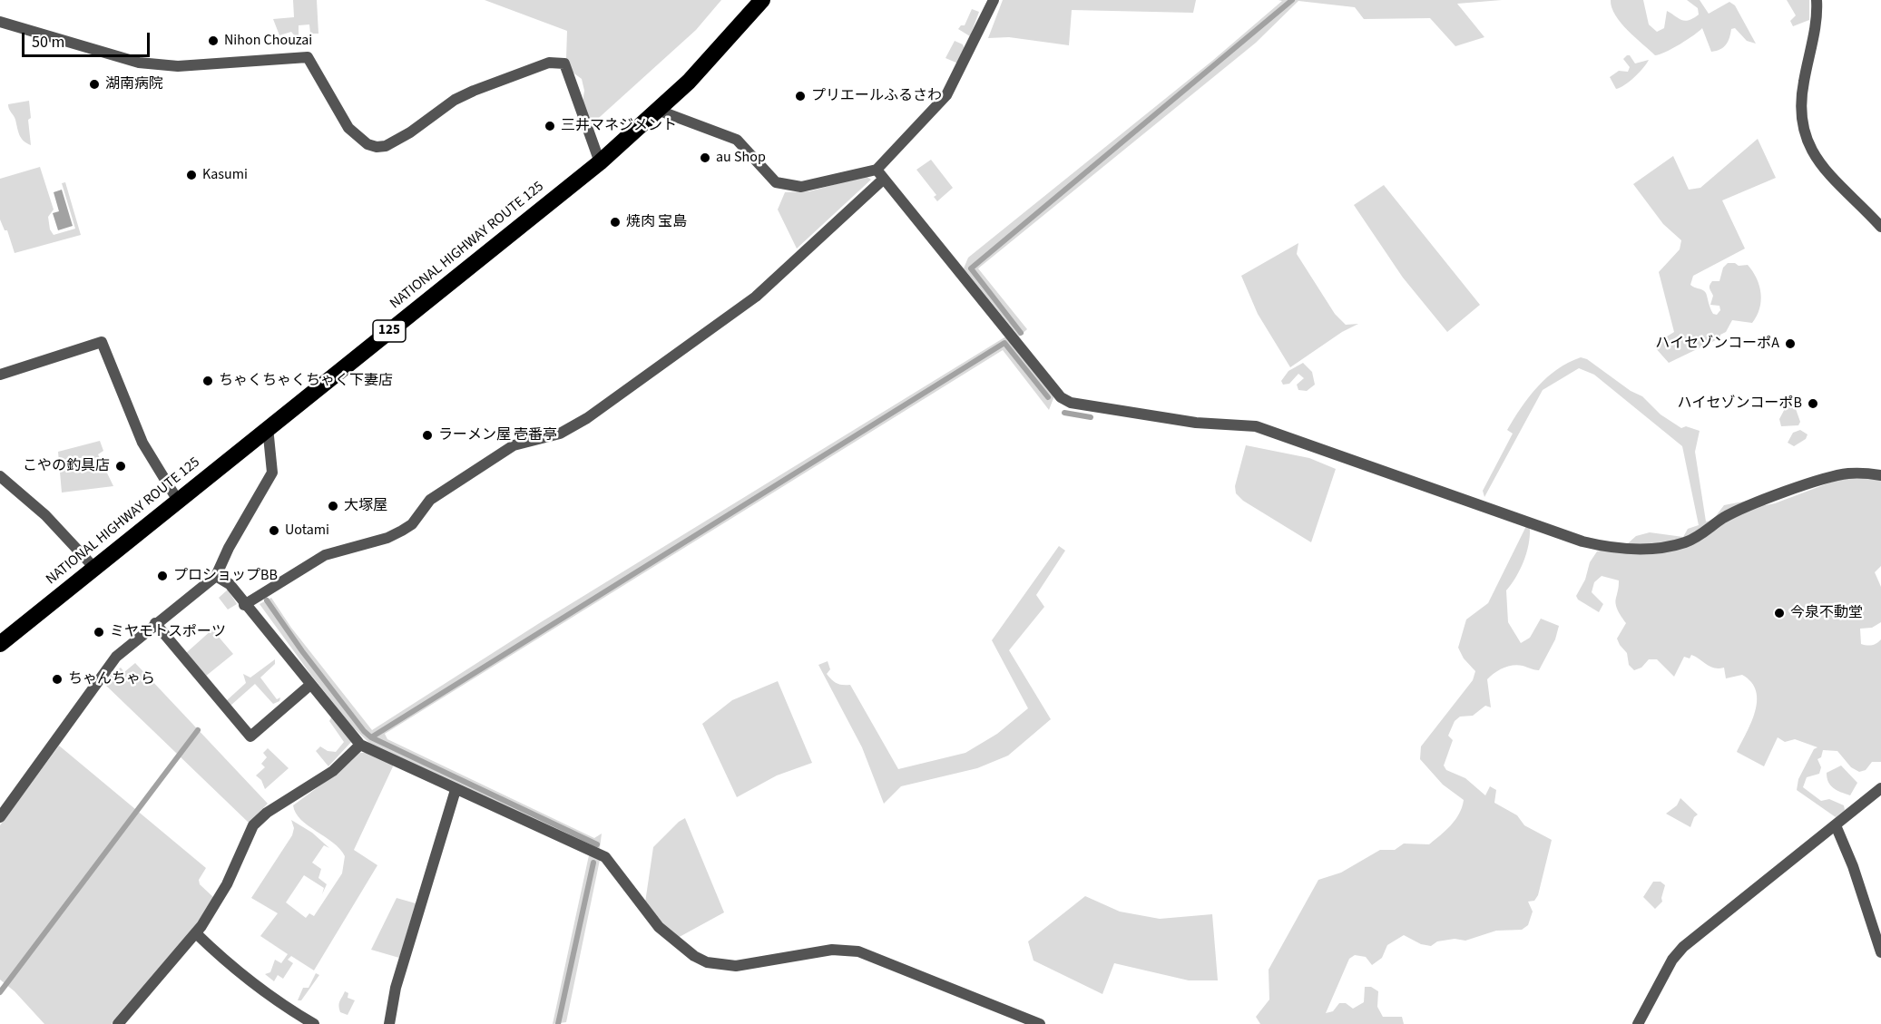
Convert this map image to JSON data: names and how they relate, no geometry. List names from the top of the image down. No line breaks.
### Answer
{"streets":{"highway":["NATIONAL HIGHWAY ROUTE 125","125"]},"places":["Nihon Chouzai","湖南病院","プリエールふるさわ","三井マネジメント","au Shop","Kasumi","焼肉 宝島","ハイセゾンコーポA","ちゃくちゃくちゃく下妻店","ハイセゾンコーポB","ラーメン屋 壱番亭","こやの釣具店","大塚屋","Uotami","プロショップBB","今泉不動堂","ミヤモトスポーツ","ちゃんちゃら"],"scale_bar":"50 m"}
